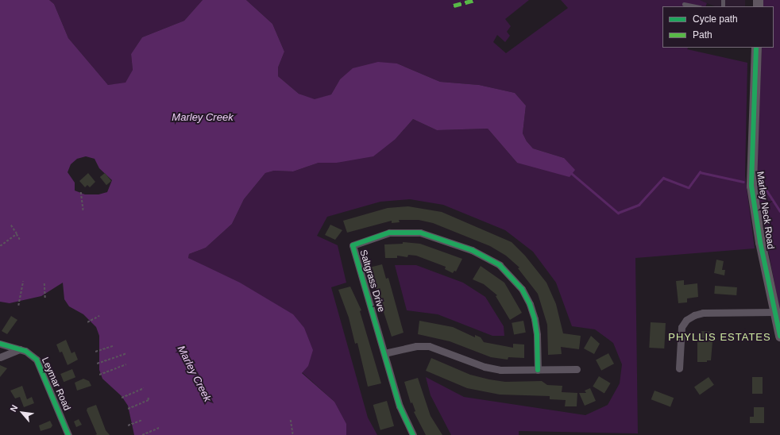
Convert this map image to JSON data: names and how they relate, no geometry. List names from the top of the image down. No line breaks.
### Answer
{"streets":{"street":["Marley Neck Road","Saltgrass Drive","Leymar Road"]},"districts":["PHYLLIS ESTATES"],"water":["Marley Creek"],"legend":["Cycle path","Path"],"north":"top left"}
